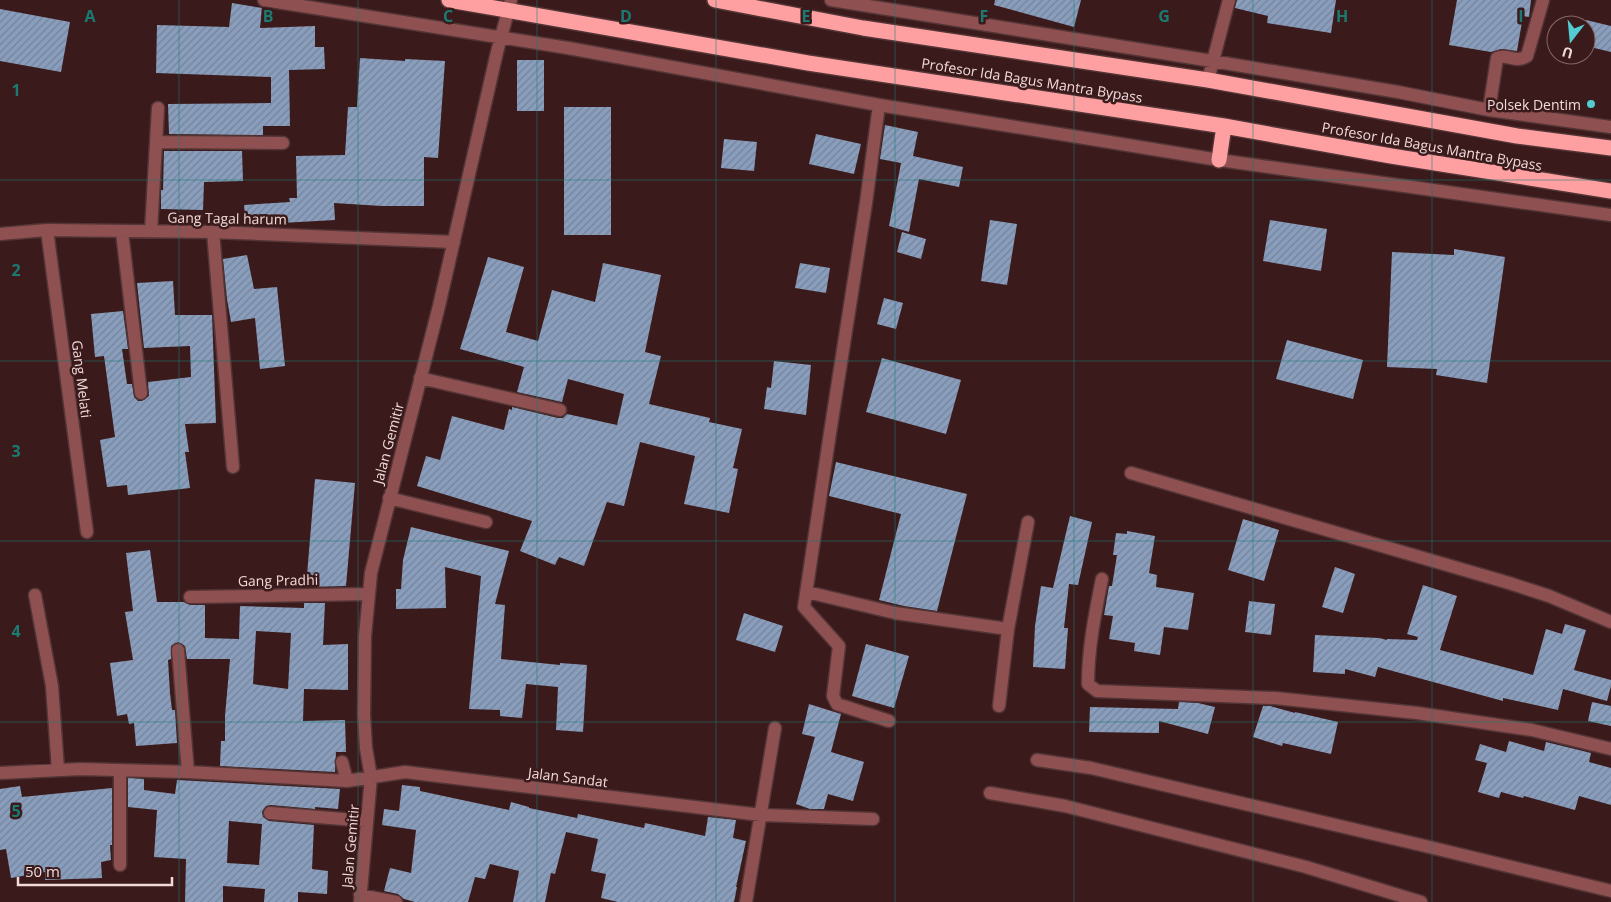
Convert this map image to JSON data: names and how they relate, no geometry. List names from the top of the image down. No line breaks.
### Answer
{"streets":{"highway":["Profesor Ida Bagus Mantra Bypass"],"street":["Gang Tagal harum","Gang Melati","Jalan Gemitir","Gang Pradhi","Jalan Sandat"]},"crossings":[["Profesor Ida Bagus Mantra Bypass","Jalan Gemitir"],["Gang Tagal harum","Gang Melati"],["Gang Tagal harum","Jalan Gemitir"],["Jalan Gemitir","Gang Pradhi"],["Jalan Gemitir","Jalan Sandat"]],"places":["Polsek Dentim"],"scale_bar":"50 m","north":"bottom","grid":{"columns":["A","B","C","D","E","F","G","H","I"],"rows":["1","2","3","4","5"]}}
